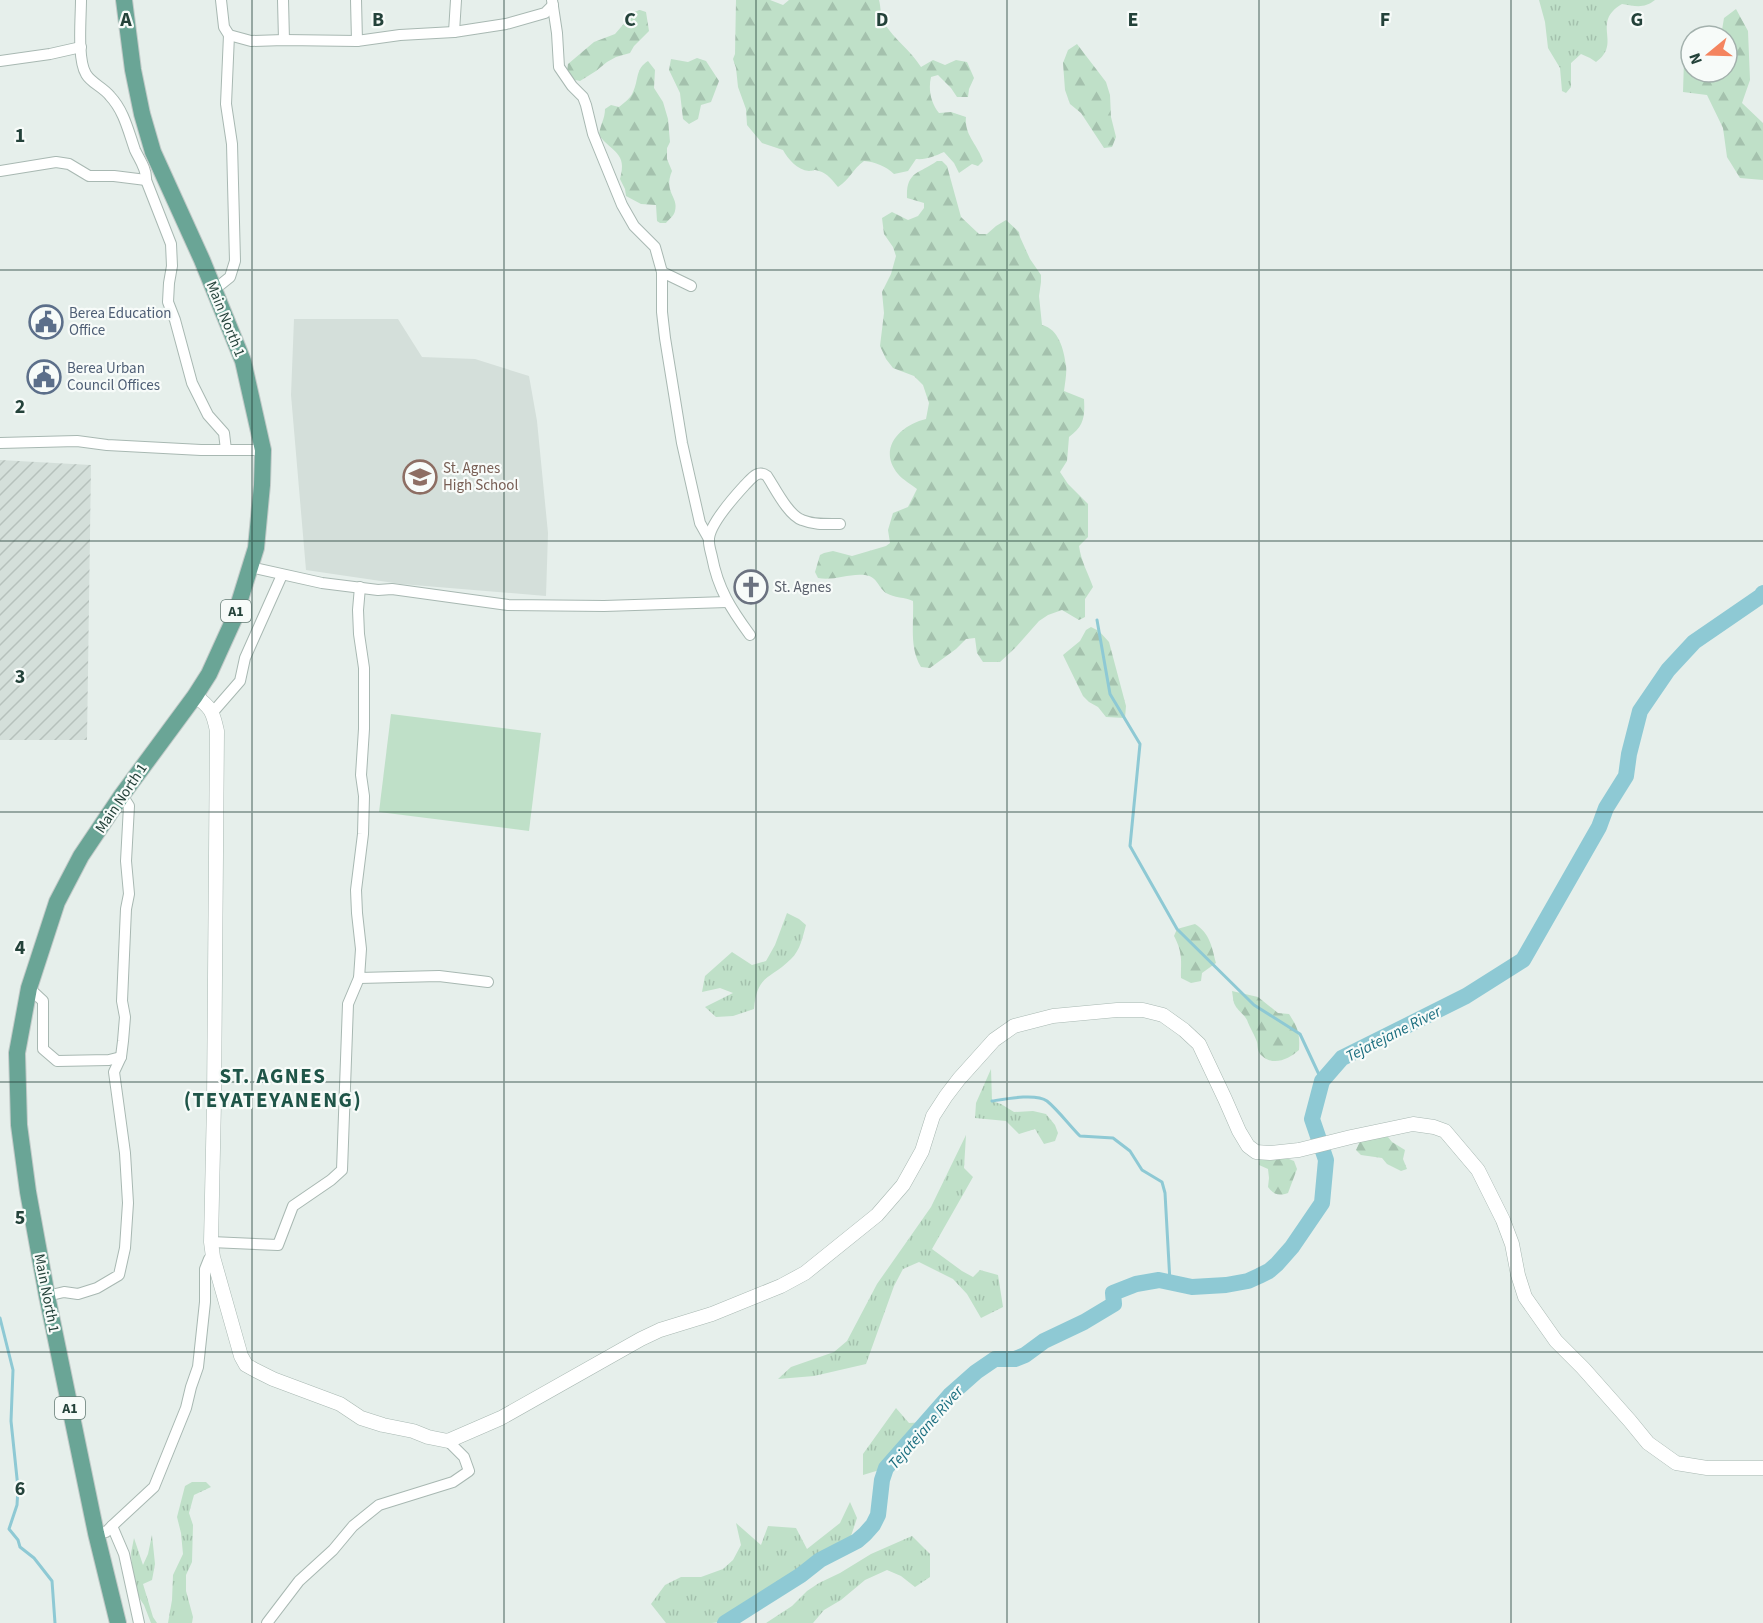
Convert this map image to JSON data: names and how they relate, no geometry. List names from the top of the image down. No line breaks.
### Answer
{"streets":{"main road":["Main North 1","A1"]},"districts":["ST. AGNES (TEYATEYANENG)"],"water":["Tejatejane River"],"places":{"public building":["Berea Education Office","Berea Urban Council Offices"],"school or university":["St. Agnes High School"],"church":["St. Agnes"]},"north":"left","grid":{"columns":["A","B","C","D","E","F","G"],"rows":["1","2","3","4","5","6"]}}
